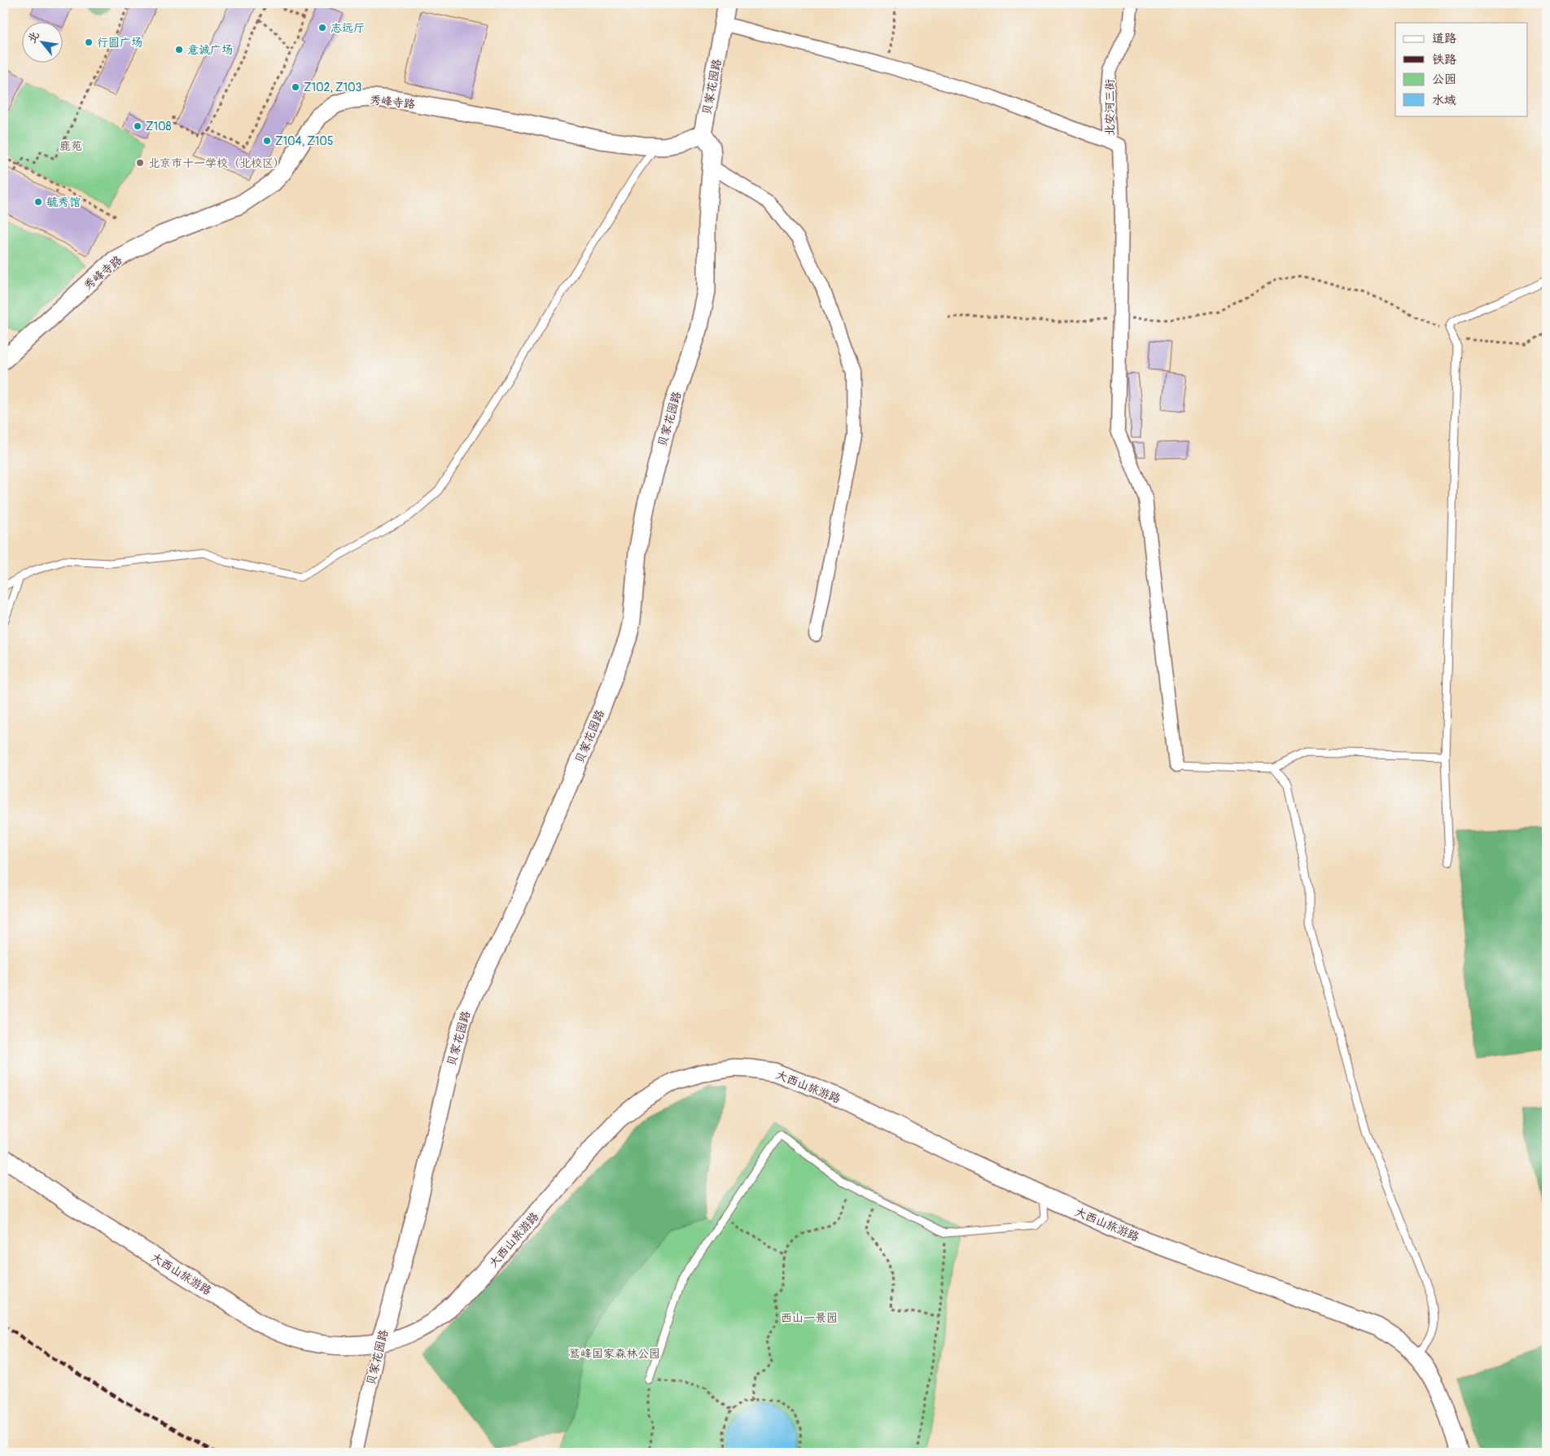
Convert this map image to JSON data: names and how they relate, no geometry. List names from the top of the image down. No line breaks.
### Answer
{"streets":{"street":["贝家花园路","秀峰寺路","北安河三街","大西山旅游路"]},"crossings":[["贝家花园路","秀峰寺路"],["贝家花园路","大西山旅游路"]],"parks":["鹿苑","西山一景园","鹫峰国家森林公园"],"places":["志远厅","行圆广场","意诚广场","Z102, Z103","Z108","Z104, Z105","北京市十一学校（北校区）","毓秀馆"],"legend":["道路","铁路","公园","水域"],"north":"top left"}
